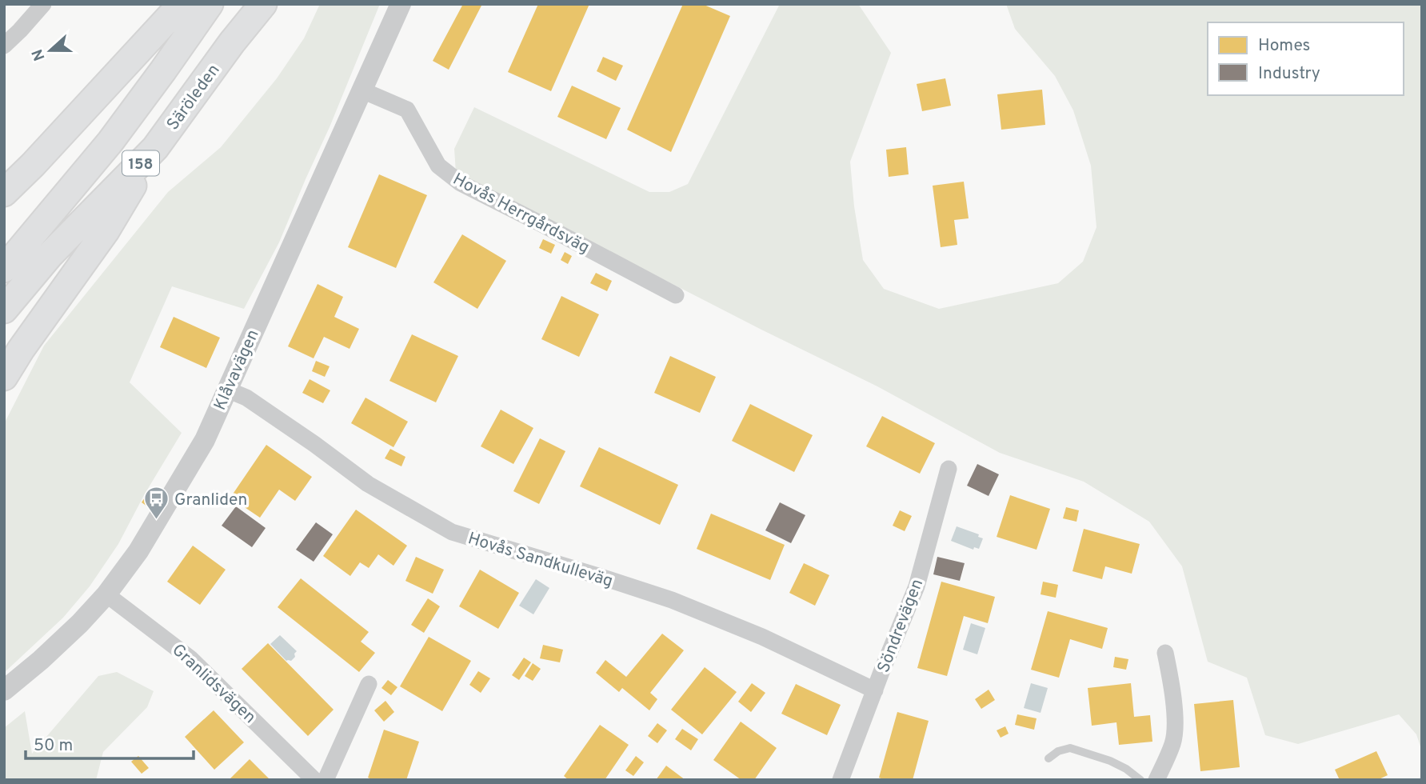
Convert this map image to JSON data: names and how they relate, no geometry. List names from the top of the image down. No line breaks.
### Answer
{"streets":{"main road":["Säröleden","158"],"street":["Hovås Herrgårdsväg","Klåvavägen","Hovås Sandkulleväg","Söndrevägen","Granlidsvägen"]},"crossings":[["Säröleden","158"],["Hovås Herrgårdsväg","Klåvavägen"],["Klåvavägen","Hovås Sandkulleväg"],["Klåvavägen","Granlidsvägen"],["Hovås Sandkulleväg","Söndrevägen"]],"places":{"bus stop":["Granliden"]},"legend":["Homes","Industry"],"scale_bar":"50 m","north":"left"}
